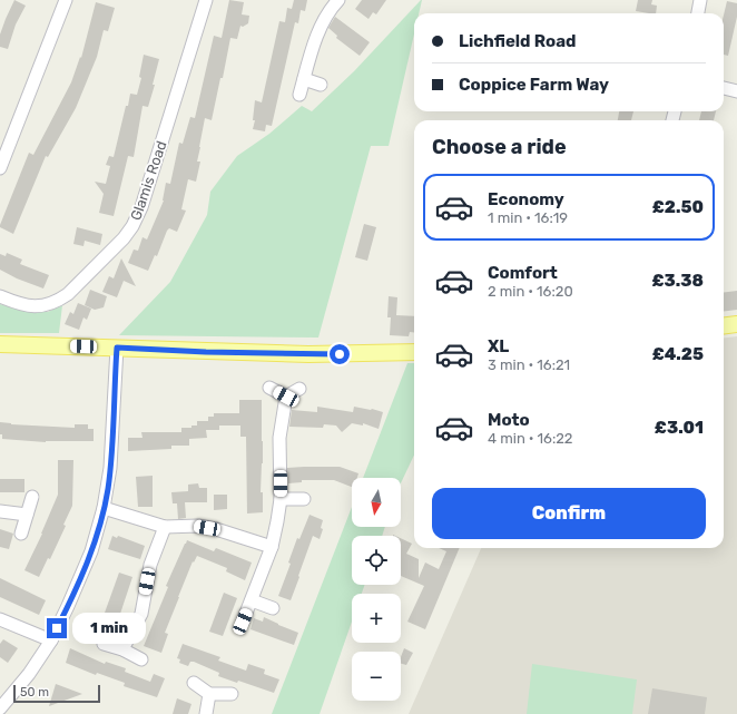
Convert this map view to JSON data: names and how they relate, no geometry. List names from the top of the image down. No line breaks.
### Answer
{"streets":{"street":["Glamis Road"]},"scale_bar":"50 m","north":"bottom","page":{"banner":["Lichfield Road","Coppice Farm Way"],"heading":"Choose a ride","list":[{"name":"Economy","note":"1 min · 16:19","value":"£2.50"},{"name":"Comfort","note":"2 min · 16:20","value":"£3.38"},{"name":"XL","note":"3 min · 16:21","value":"£4.25"},{"name":"Moto","note":"4 min · 16:22","value":"£3.01"}],"map_buttons":["+","−"],"buttons":"Confirm","bubble":"1 min","scale":"50 m"}}
